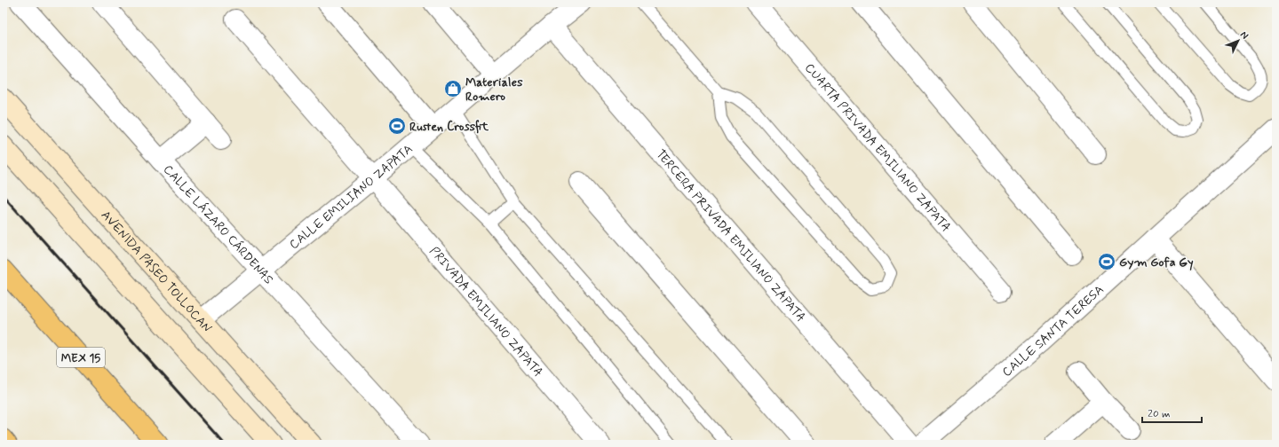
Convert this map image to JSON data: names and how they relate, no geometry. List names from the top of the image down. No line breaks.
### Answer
{"streets":{"highway":["MEX 15"],"main road":["AVENIDA PASEO TOLLOCAN"],"street":["CUARTA PRIVADA EMILIANO ZAPATA","CALLE EMILIANO ZAPATA","CALLE LÁZARO CÁRDENAS","TERCERA PRIVADA EMILIANO ZAPATA","PRIVADA EMILIANO ZAPATA","CALLE SANTA TERESA"]},"crossings":[["CALLE EMILIANO ZAPATA","CALLE LÁZARO CÁRDENAS"],["CALLE EMILIANO ZAPATA","TERCERA PRIVADA EMILIANO ZAPATA"],["CALLE EMILIANO ZAPATA","AVENIDA PASEO TOLLOCAN"],["CALLE EMILIANO ZAPATA","PRIVADA EMILIANO ZAPATA"]],"places":{"shop":["Materiales Romero"],"sports":["Rusten Crossfit","Gym Gofa Gy"]},"scale_bar":"20 m","north":"top right"}
